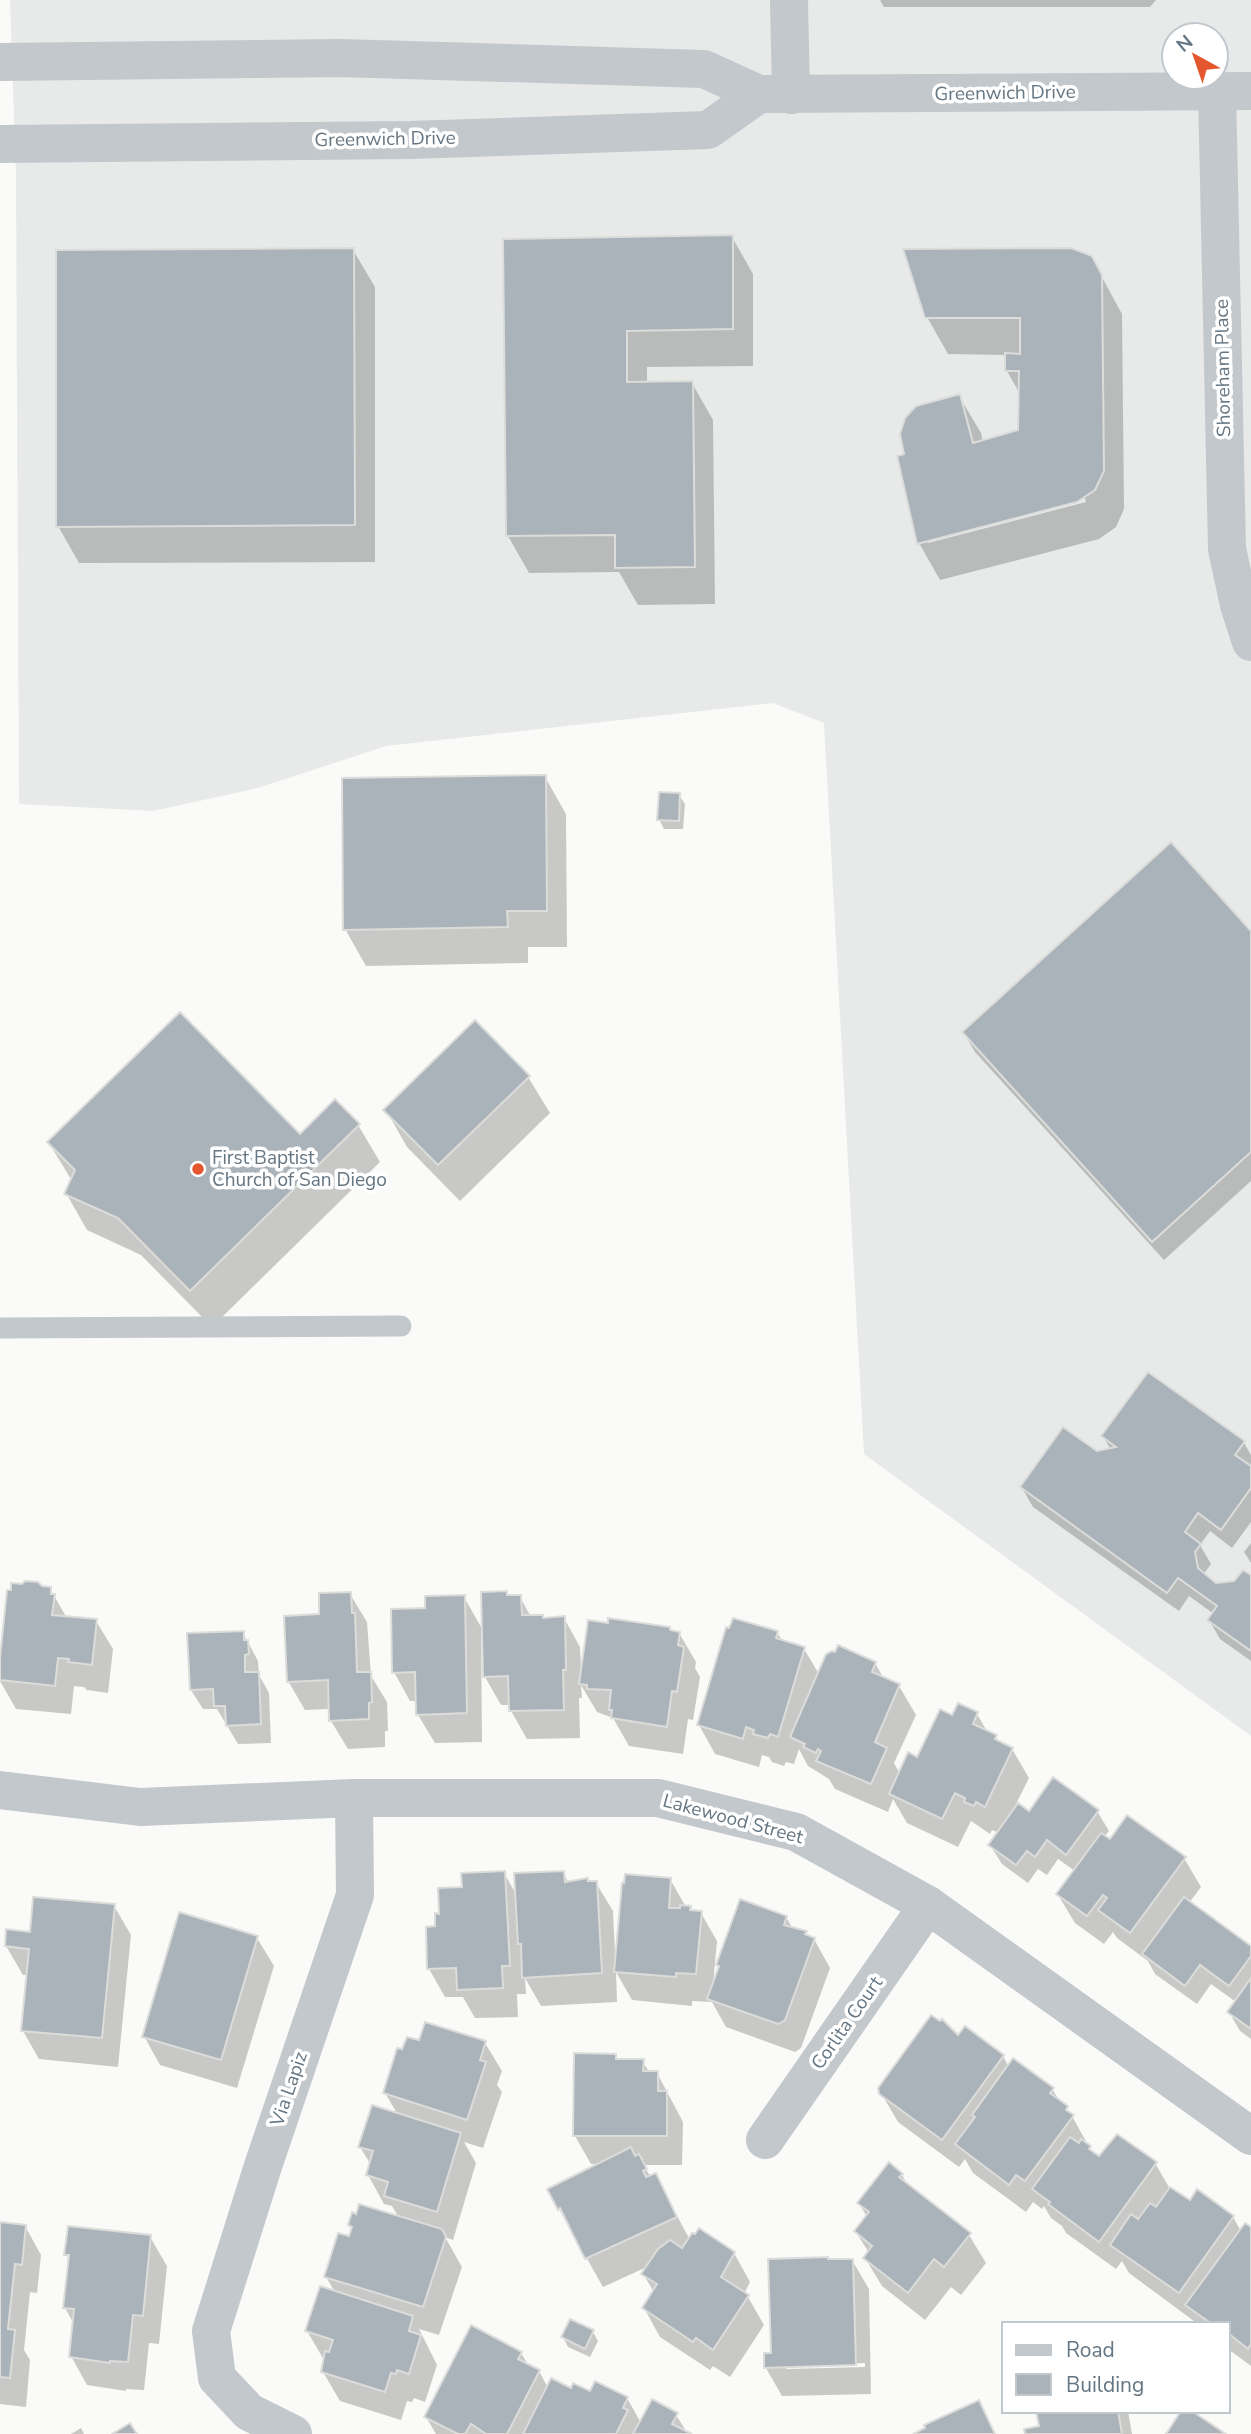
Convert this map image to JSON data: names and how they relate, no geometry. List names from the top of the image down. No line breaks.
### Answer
{"streets":{"street":["Greenwich Drive","Shoreham Place","Lakewood Street","Corlita Court","Via Lapiz"]},"crossings":[["Greenwich Drive","Shoreham Place"],["Lakewood Street","Corlita Court"],["Lakewood Street","Via Lapiz"]],"places":["First Baptist Church of San Diego"],"legend":["Road","Building"],"north":"top left"}
